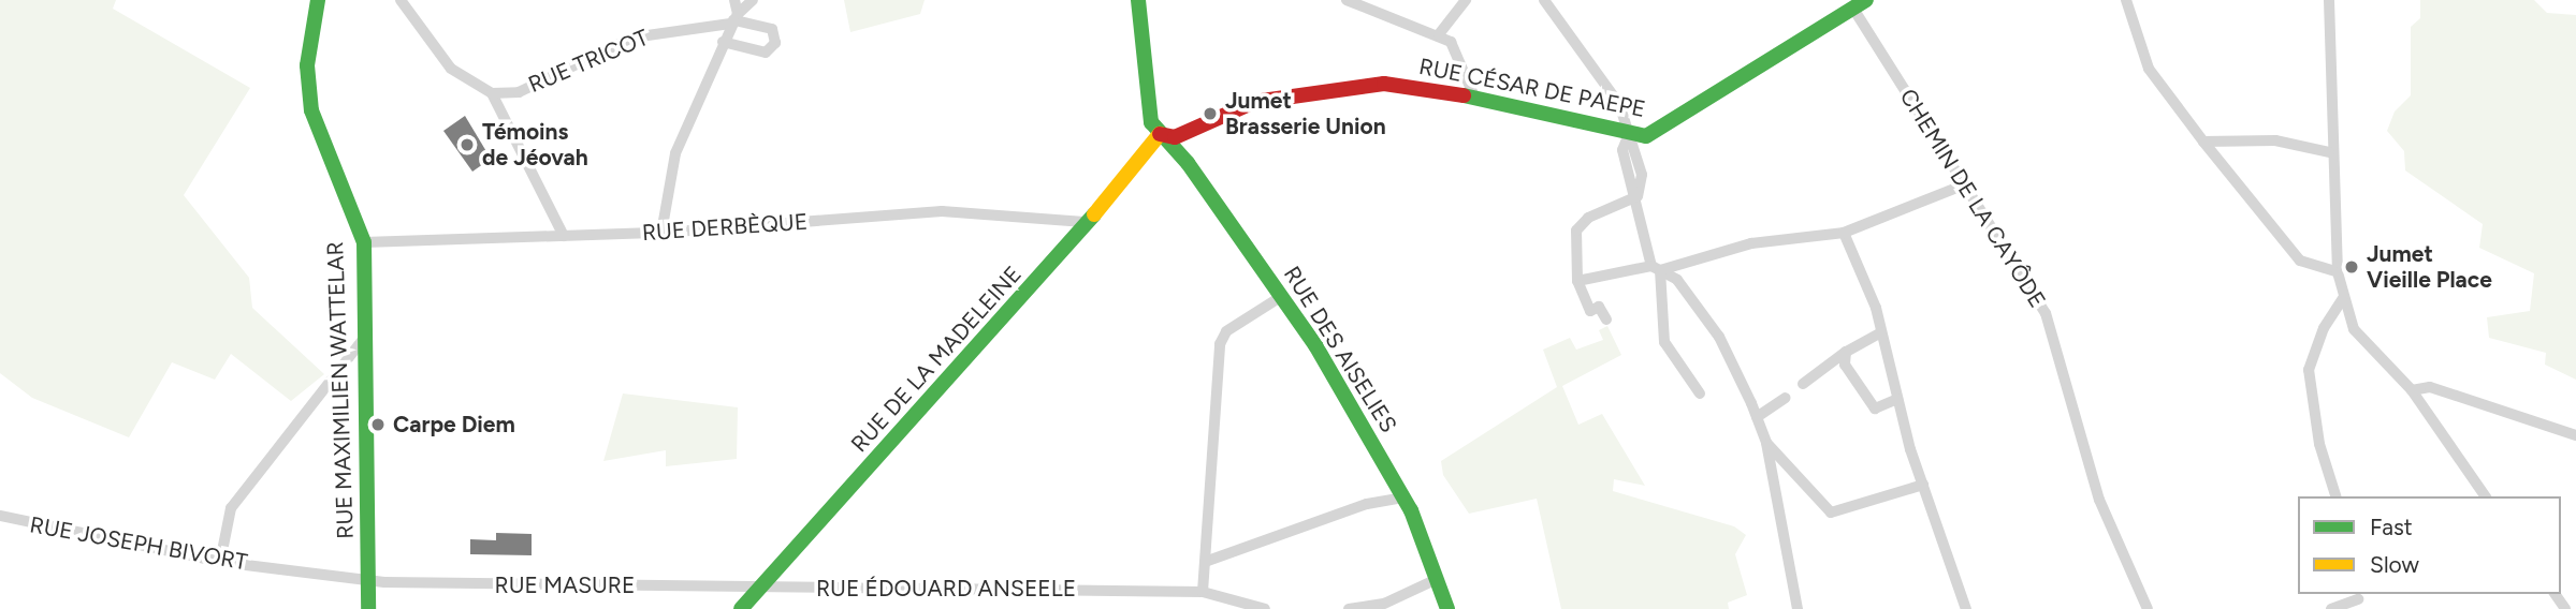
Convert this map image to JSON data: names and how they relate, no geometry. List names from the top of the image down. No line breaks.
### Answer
{"streets":{"street":["RUE TRICOT","RUE CÉSAR DE PAEPE","CHEMIN DE LA CAYÔDE","RUE DERBÈQUE","RUE DES AISELIES","RUE DE LA MADELEINE","RUE MAXIMILIEN WATTELAR","RUE JOSEPH BIVORT","RUE MASURE","RUE ÉDOUARD ANSEELE"]},"crossings":[["RUE CÉSAR DE PAEPE","CHEMIN DE LA CAYÔDE"],["RUE CÉSAR DE PAEPE","RUE DES AISELIES"],["RUE CÉSAR DE PAEPE","RUE DE LA MADELEINE"],["RUE DERBÈQUE","RUE DE LA MADELEINE"],["RUE DERBÈQUE","RUE MAXIMILIEN WATTELAR"],["RUE DES AISELIES","RUE DE LA MADELEINE"],["RUE DE LA MADELEINE","RUE MASURE"],["RUE DE LA MADELEINE","RUE ÉDOUARD ANSEELE"],["RUE MAXIMILIEN WATTELAR","RUE JOSEPH BIVORT"],["RUE MAXIMILIEN WATTELAR","RUE MASURE"],["RUE JOSEPH BIVORT","RUE MASURE"],["RUE MASURE","RUE ÉDOUARD ANSEELE"]],"places":["Jumet Brasserie Union","Témoins de Jéovah","Jumet Vieille Place","Carpe Diem"],"legend":["Fast","Slow"]}
